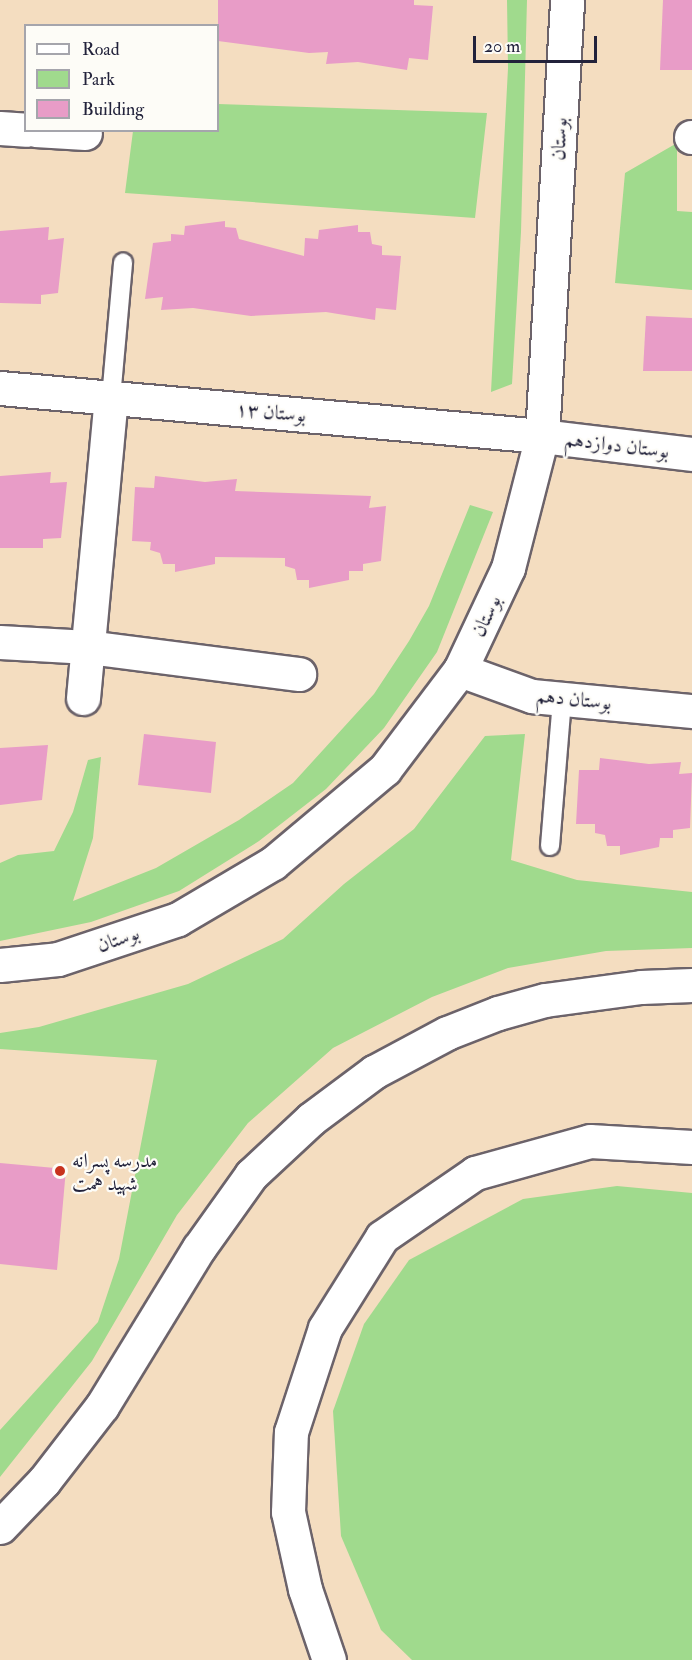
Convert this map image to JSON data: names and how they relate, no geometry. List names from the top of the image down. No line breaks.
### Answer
{"streets":{"main road":["بوستان","بوستان ۱۳","بوستان دوازدهم","بوستان دهم"]},"crossings":[["بوستان","بوستان ۱۳"],["بوستان","بوستان دوازدهم"],["بوستان","بوستان دهم"],["بوستان ۱۳","بوستان دوازدهم"]],"places":["مدرسه پسرانه شهید همت"],"legend":["Road","Park","Building"],"scale_bar":"20 m"}
